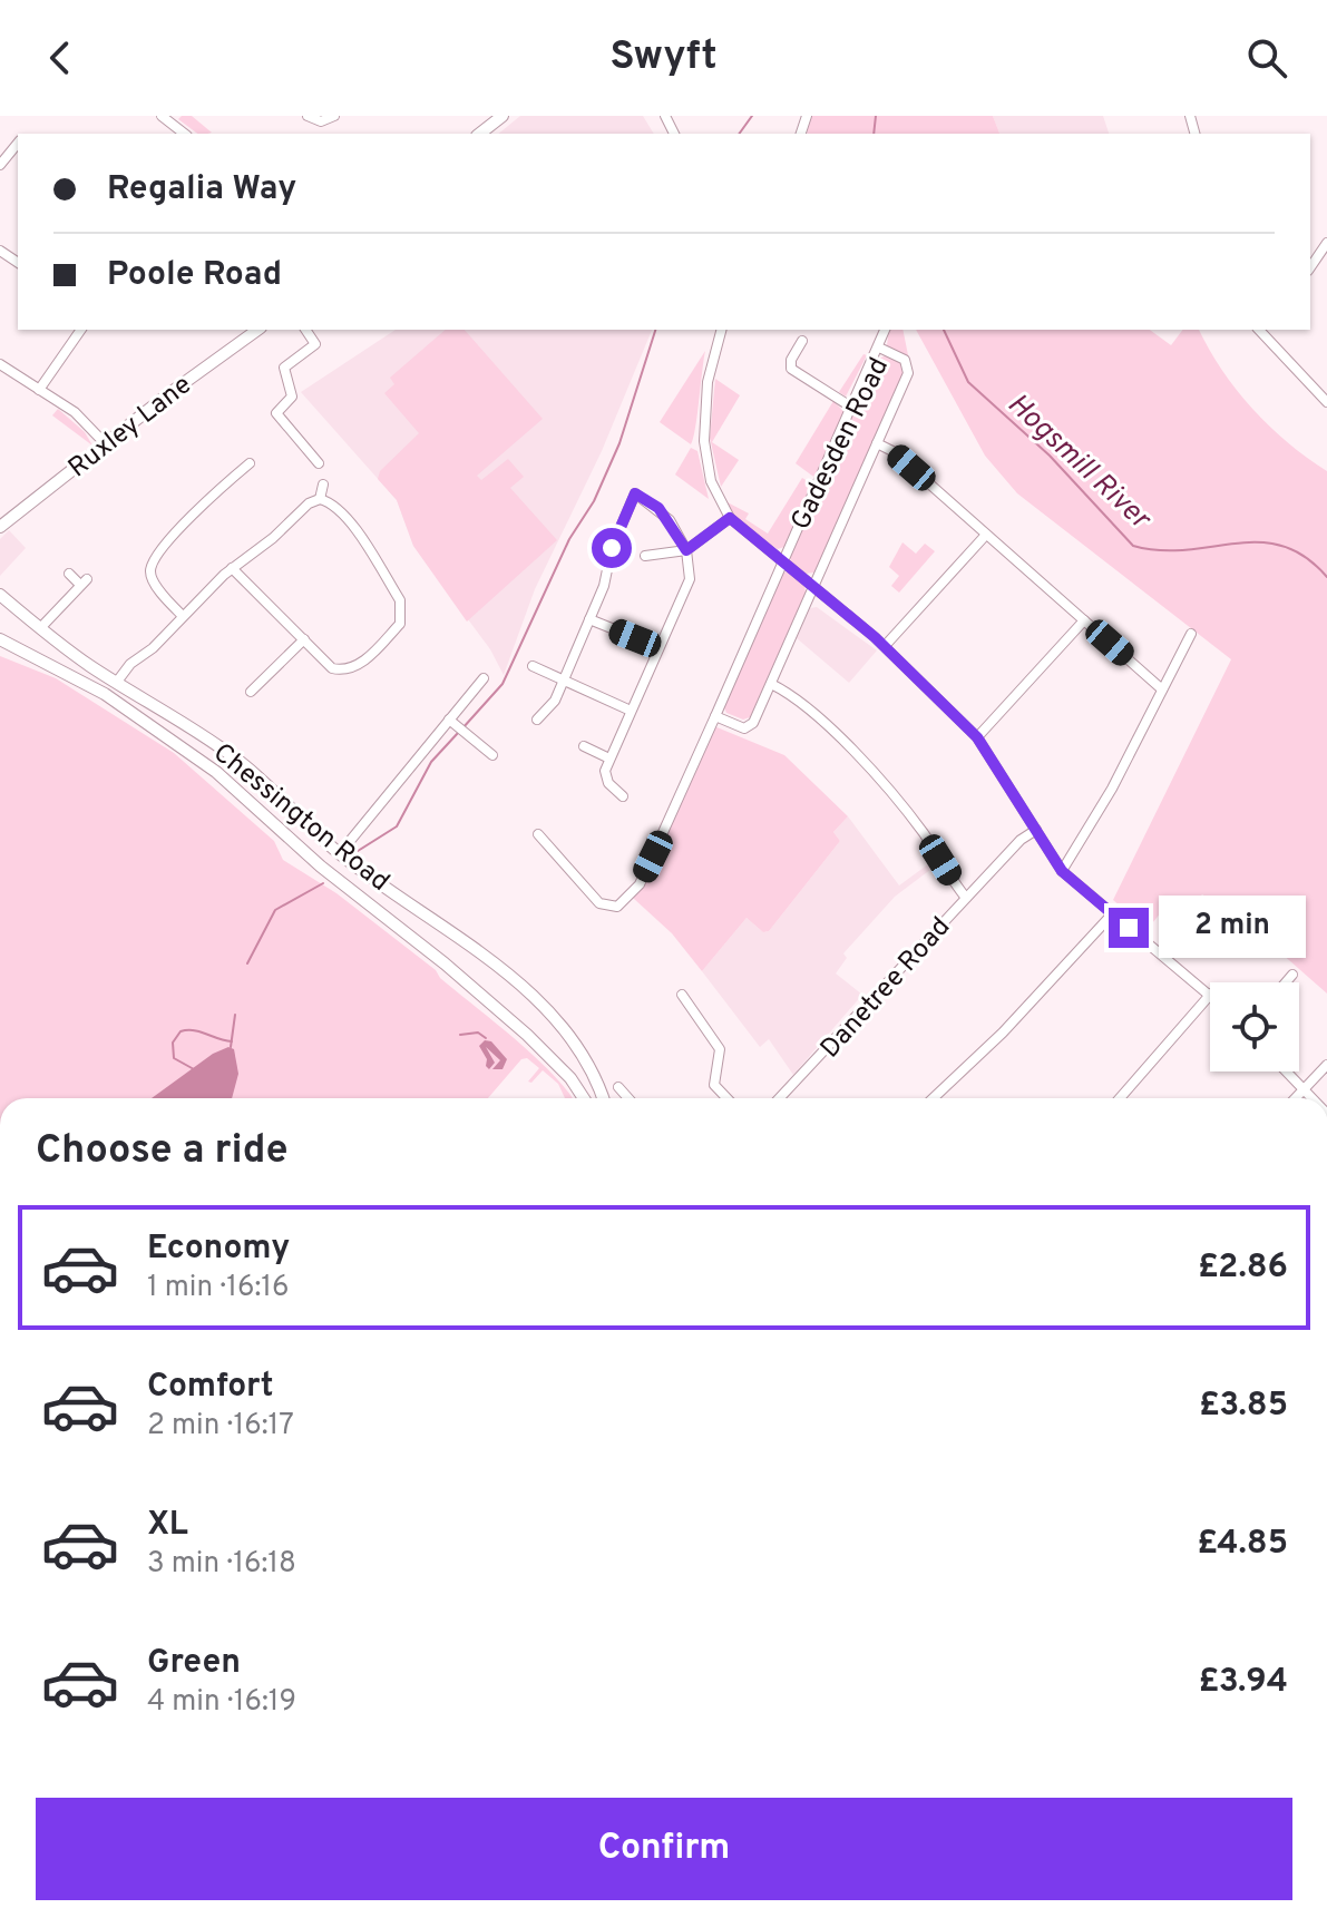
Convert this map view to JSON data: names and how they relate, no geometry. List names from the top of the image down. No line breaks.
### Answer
{"streets":{"main road":["Ruxley Lane","Chessington Road"],"street":["Gadesden Road","Danetree Road"]},"water":["Hogsmill River"],"page":{"header":"Swyft","banner":["Regalia Way","Poole Road"],"bubble":"2 min","heading":"Choose a ride","list":[{"name":"Economy","note":"1 min · 16:16","value":"£2.86"},{"name":"Comfort","note":"2 min · 16:17","value":"£3.85"},{"name":"XL","note":"3 min · 16:18","value":"£4.85"},{"name":"Green","note":"4 min · 16:19","value":"£3.94"}],"buttons":"Confirm"}}
